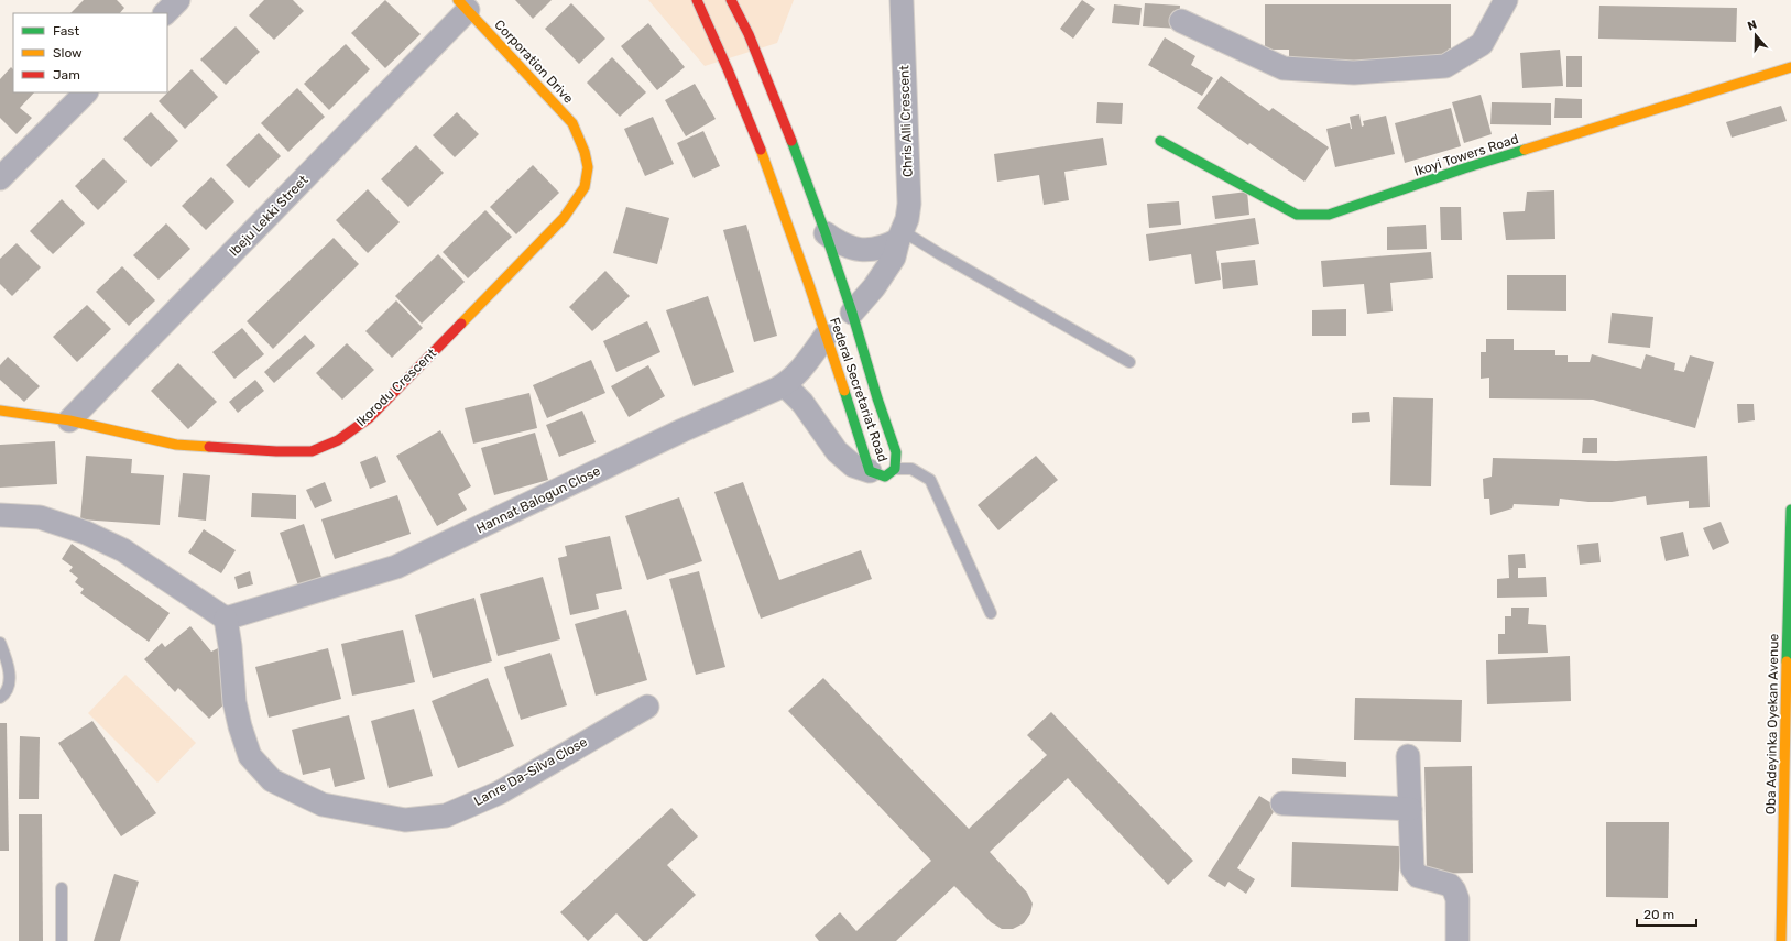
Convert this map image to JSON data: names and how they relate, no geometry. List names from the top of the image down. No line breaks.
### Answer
{"streets":{"street":["Corporation Drive","Chris Alli Crescent","Ikoyi Towers Road","Ibeju Lekki Street","Ikorodu Crescent","Federal Secretariat Road","Hannat Balogun Close","Oba Adeyinka Oyekan Avenue","Lanre Da-Silva Close"]},"crossings":[["Corporation Drive","Ibeju Lekki Street"],["Corporation Drive","Ikorodu Crescent"],["Chris Alli Crescent","Federal Secretariat Road"],["Ibeju Lekki Street","Ikorodu Crescent"],["Federal Secretariat Road","Hannat Balogun Close"],["Hannat Balogun Close","Lanre Da-Silva Close"]],"legend":["Fast","Slow","Jam"],"scale_bar":"20 m","north":"top"}
